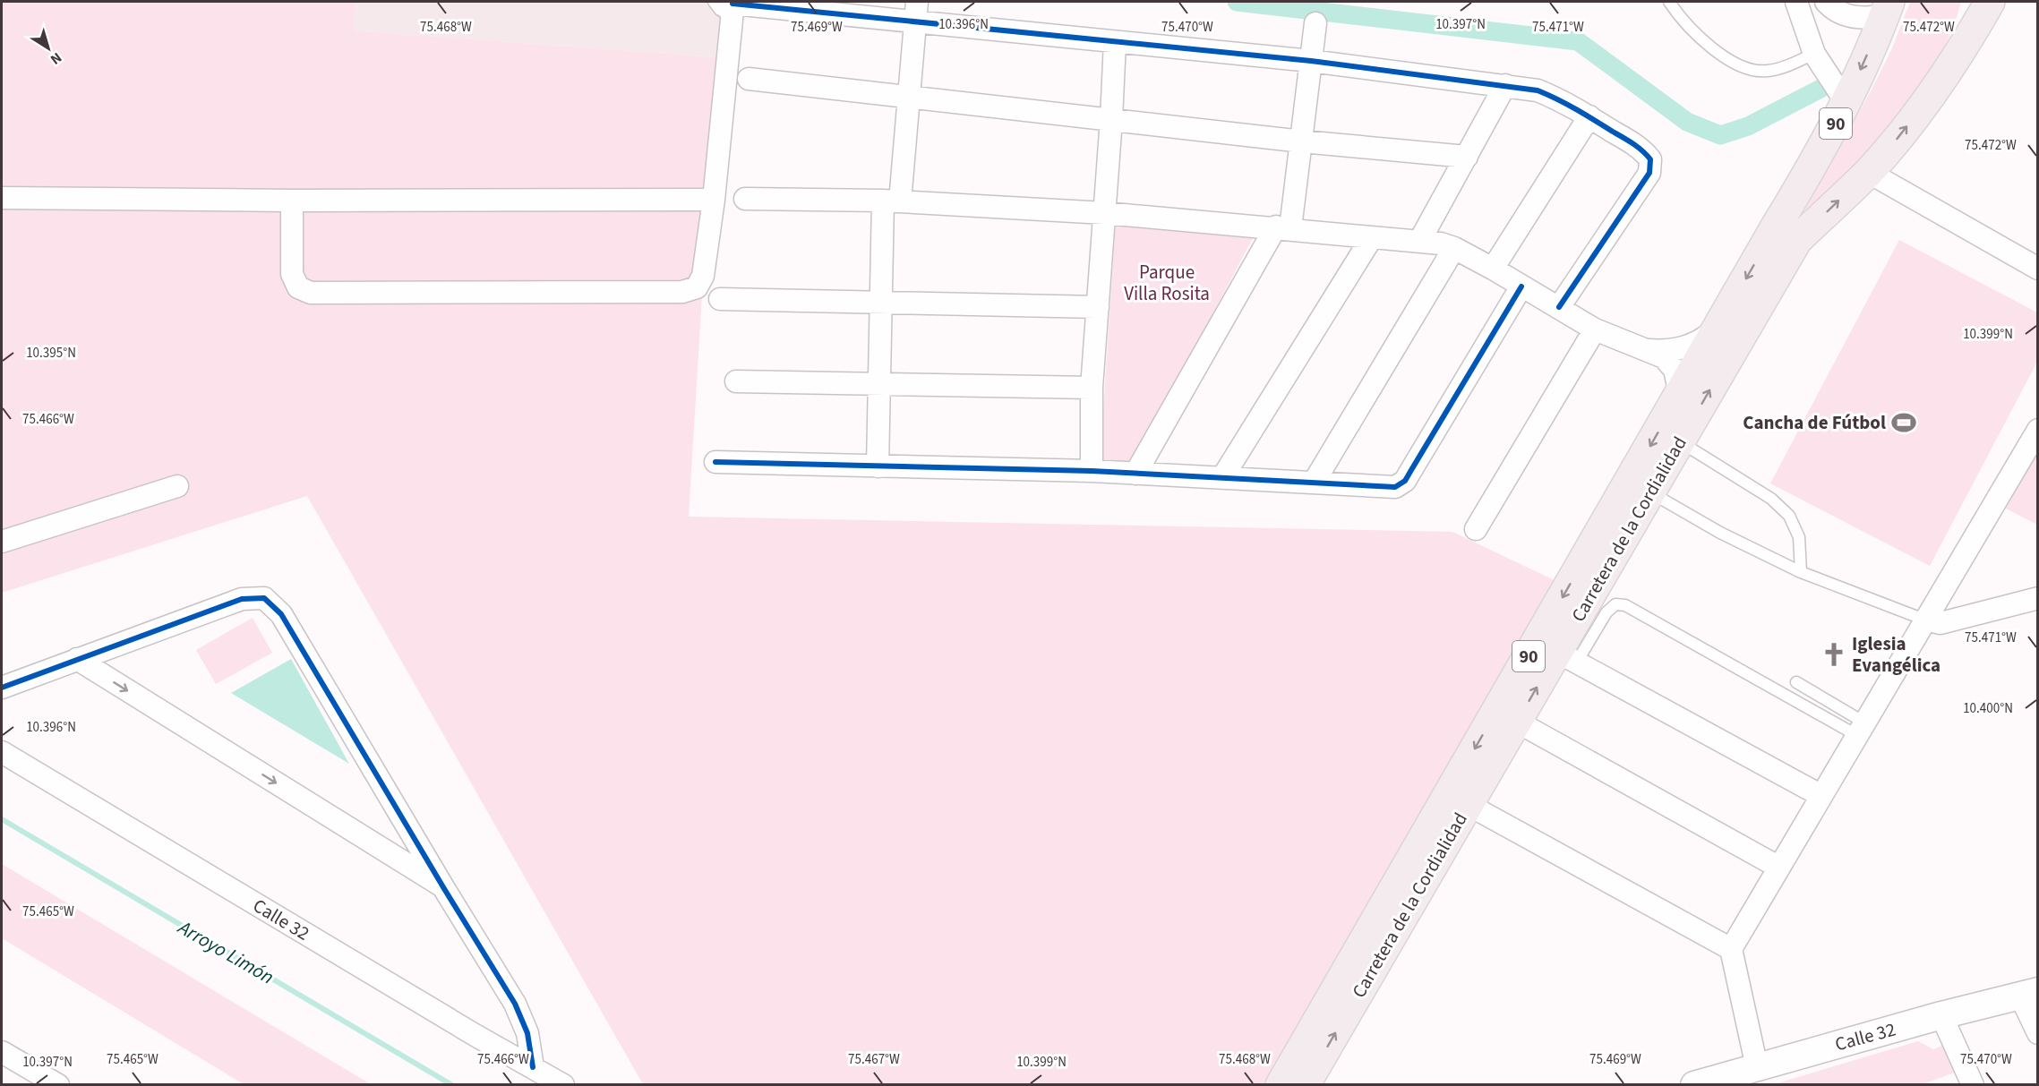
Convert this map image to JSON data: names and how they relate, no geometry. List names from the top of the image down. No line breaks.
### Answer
{"streets":{"highway":["90","Carretera de la Cordialidad"],"street":["Calle 32"]},"water":["Arroyo Limón"],"parks":["Parque Villa Rosita"],"places":{"sports":["Cancha de Fútbol"],"church":["Iglesia Evangélica"]},"north":"bottom right","coordinates":["10.396°N","10.397°N","75.468°W","75.469°W","75.470°W","75.472°W","75.471°W","10.399°N","10.395°N","75.466°W","10.400°N","75.465°W","75.467°W"]}
